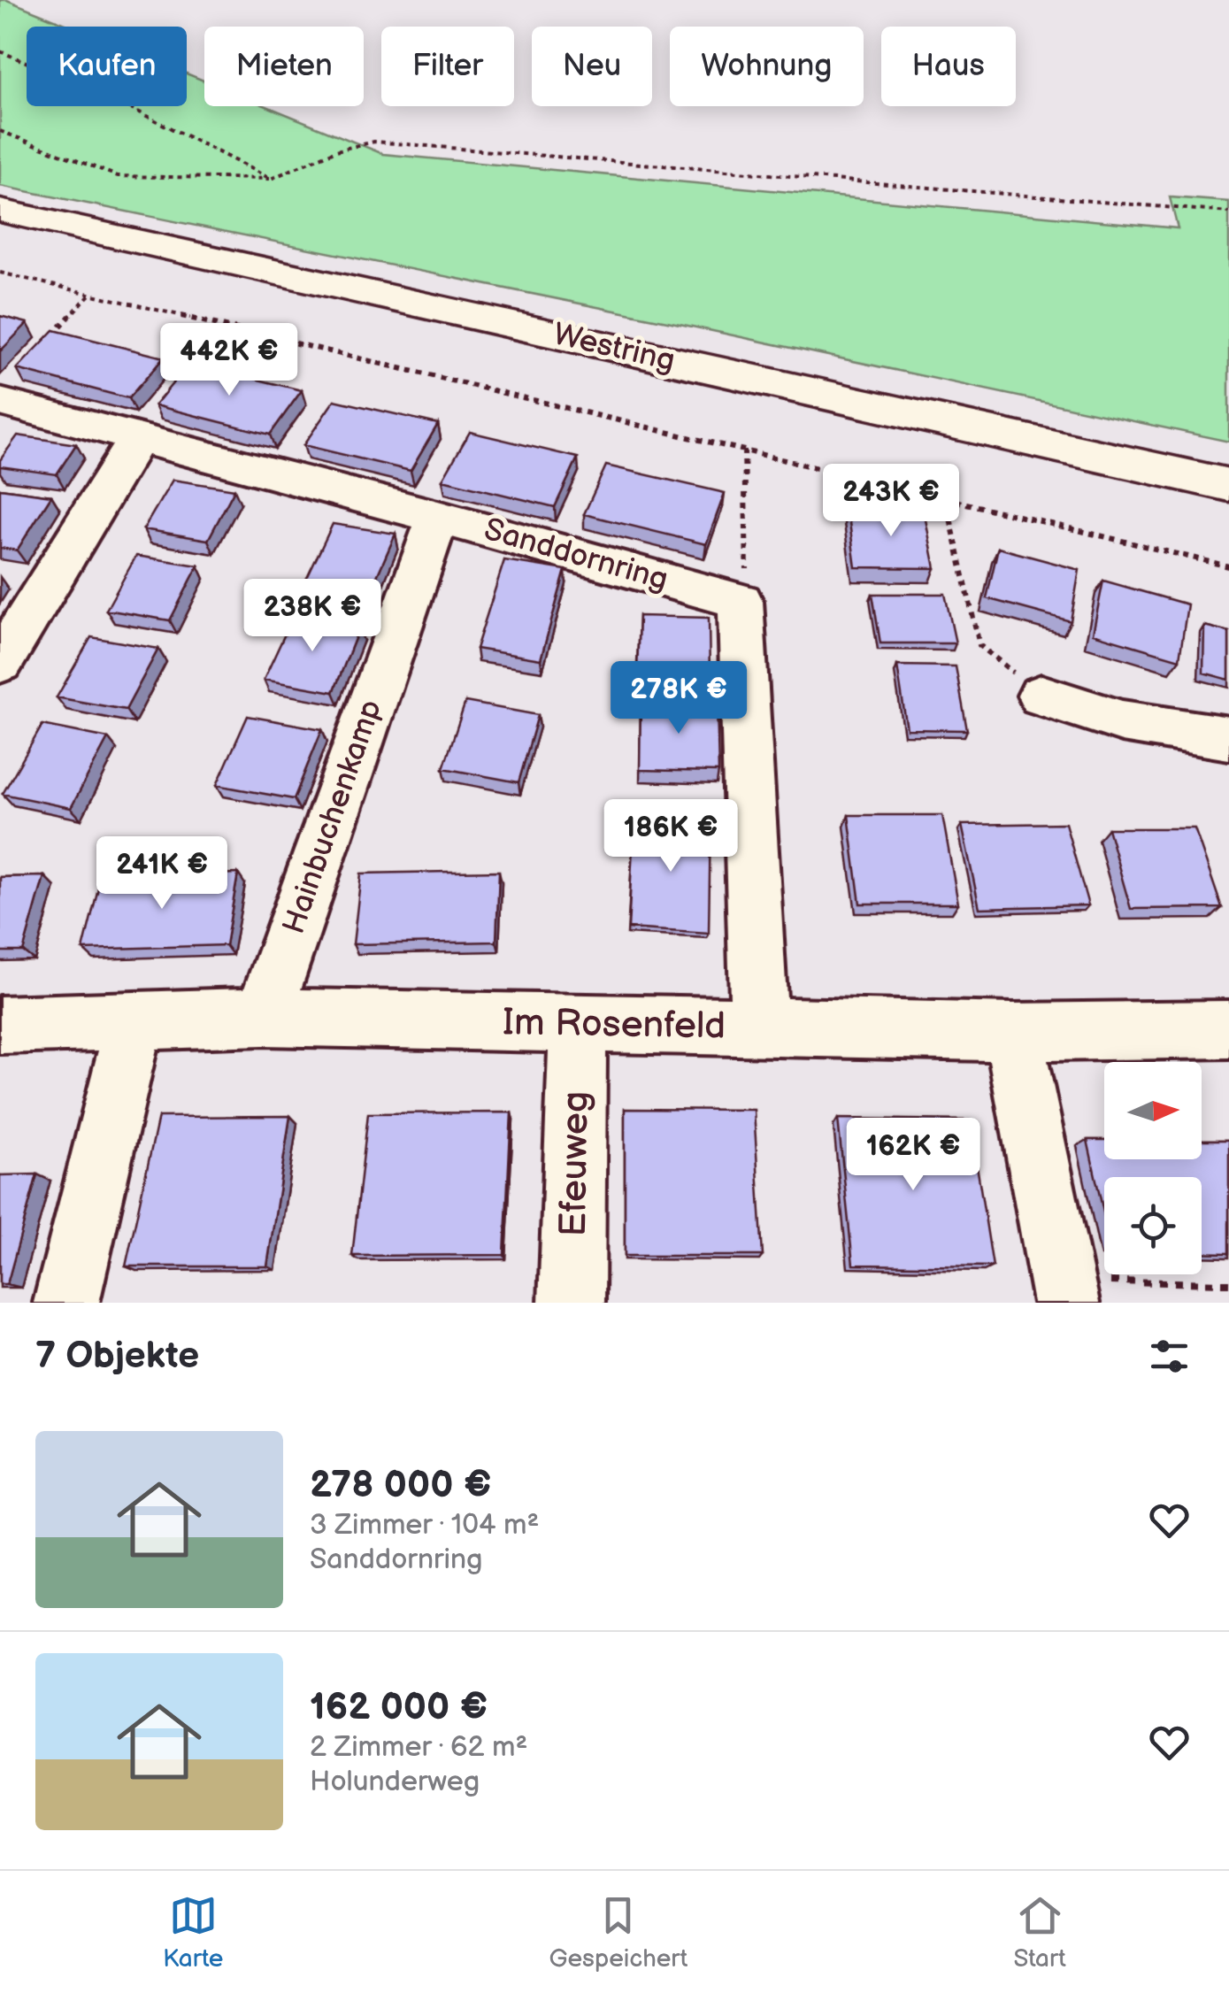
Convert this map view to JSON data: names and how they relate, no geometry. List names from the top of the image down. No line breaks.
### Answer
{"streets":{"main road":["Westring"],"street":["Sanddornring","Hainbuchenkamp","Im Rosenfeld","Efeuweg"]},"crossings":[["Sanddornring","Hainbuchenkamp"],["Hainbuchenkamp","Im Rosenfeld"],["Im Rosenfeld","Efeuweg"]],"north":"right","page":{"chip":["Kaufen","Mieten","Filter","Neu","Wohnung","Haus"],"price":["442K €","243K €","238K €","278K €","186K €","241K €","162K €"],"heading":"7 Objekte","list":[{"name":"278 000 €","note":"3 Zimmer · 104 m² · Sanddornring"},{"name":"162 000 €","note":"2 Zimmer · 62 m² · Holunderweg"}],"tabs":["Karte","Gespeichert","Start"]}}
